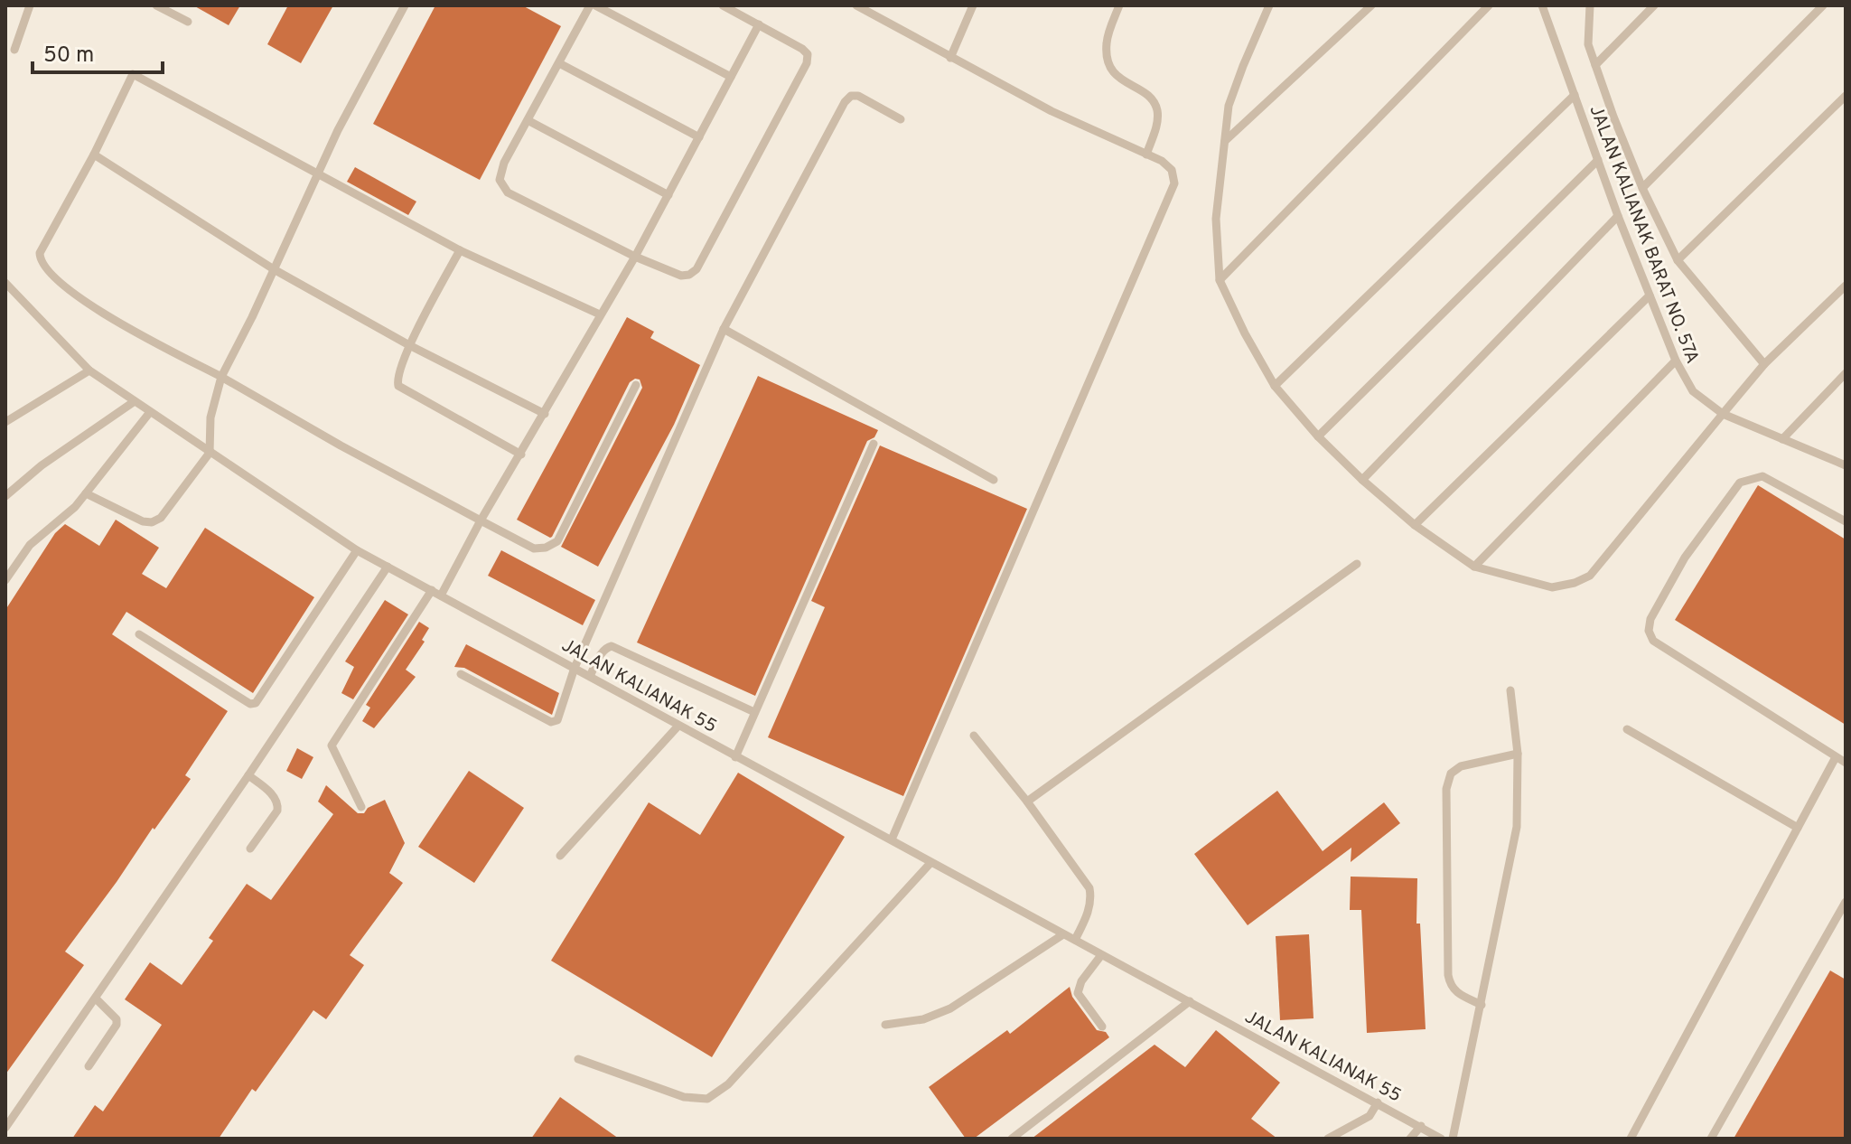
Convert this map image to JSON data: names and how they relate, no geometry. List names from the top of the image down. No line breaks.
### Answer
{"streets":{"lane":["JALAN KALIANAK BARAT NO. 57A","JALAN KALIANAK 55"]},"scale_bar":"50 m"}
